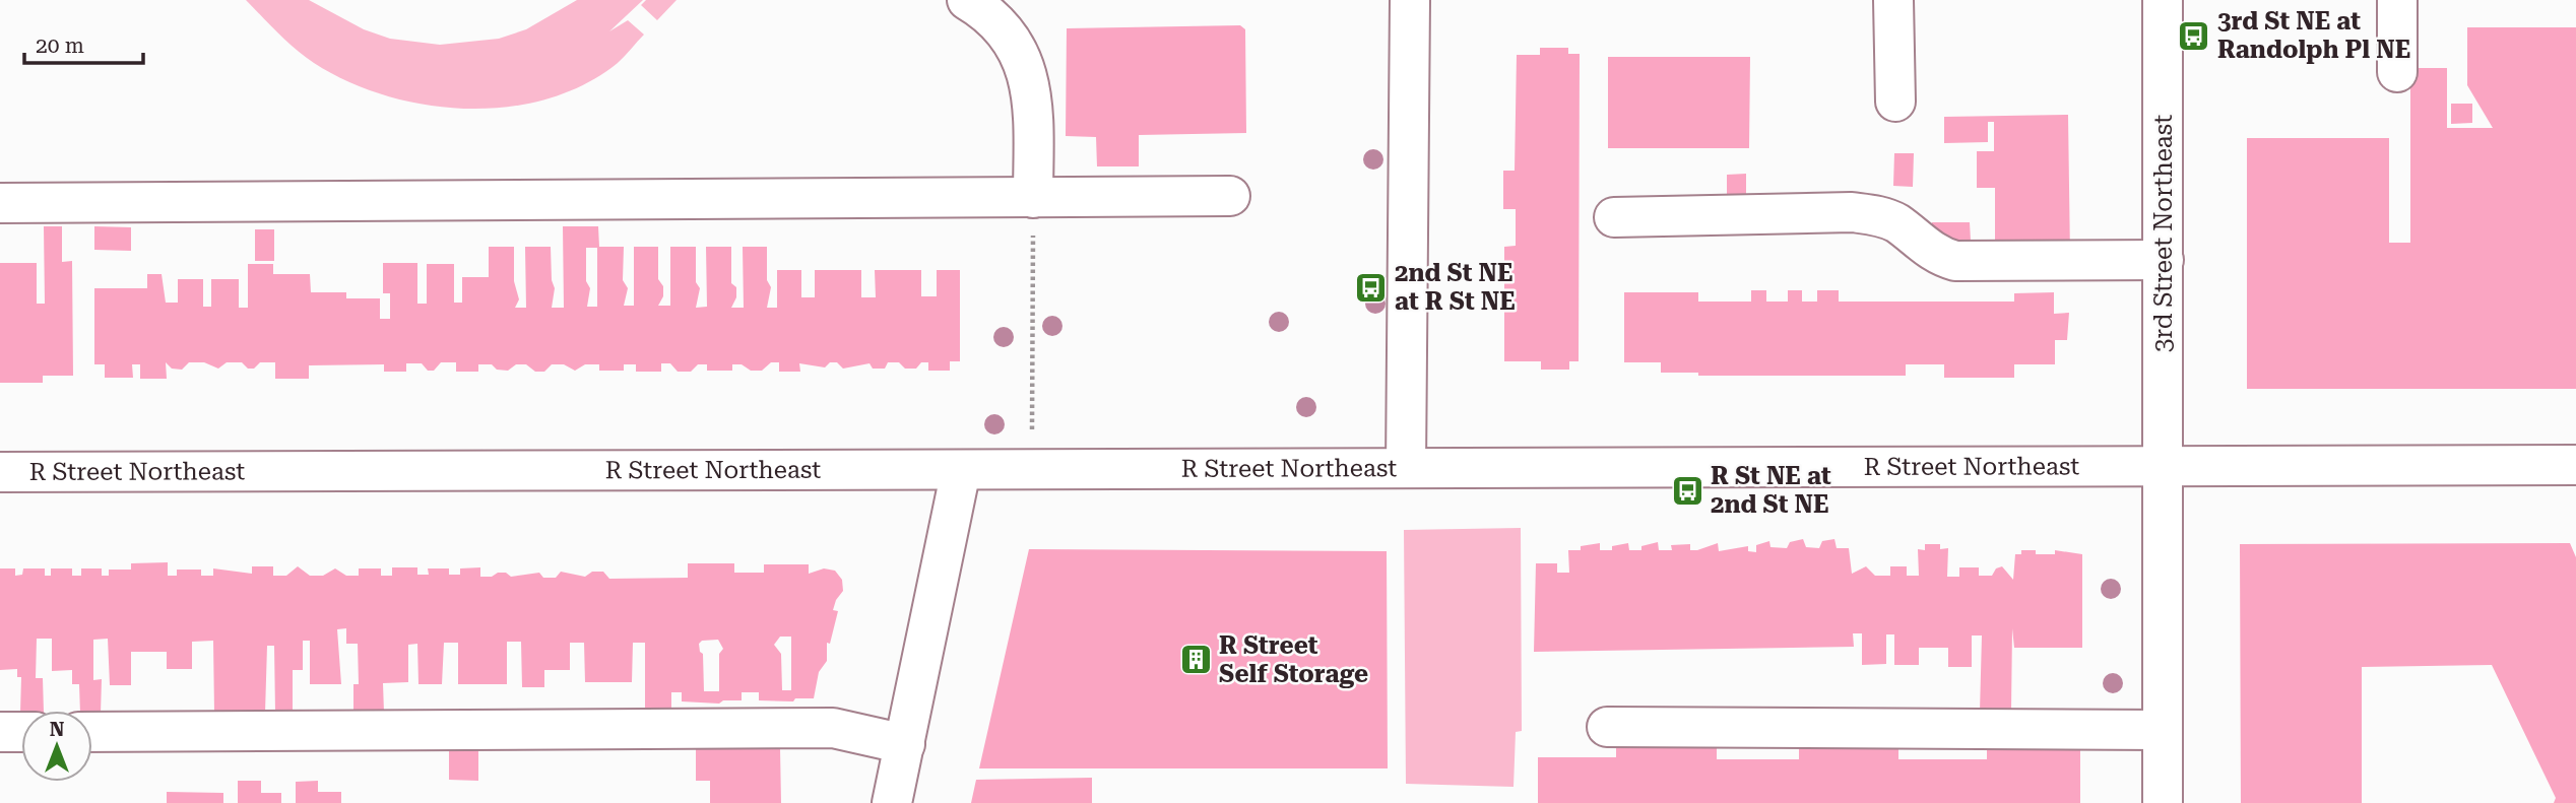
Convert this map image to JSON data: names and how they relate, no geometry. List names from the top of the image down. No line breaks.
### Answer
{"streets":{"street":["3rd Street Northeast","R Street Northeast"]},"crossings":[["3rd Street Northeast","R Street Northeast"]],"places":{"bus stop":["3rd St NE at Randolph Pl NE","2nd St NE at R St NE","R St NE at 2nd St NE"],"building":["R Street Self Storage"]},"scale_bar":"20 m","north":"top"}
